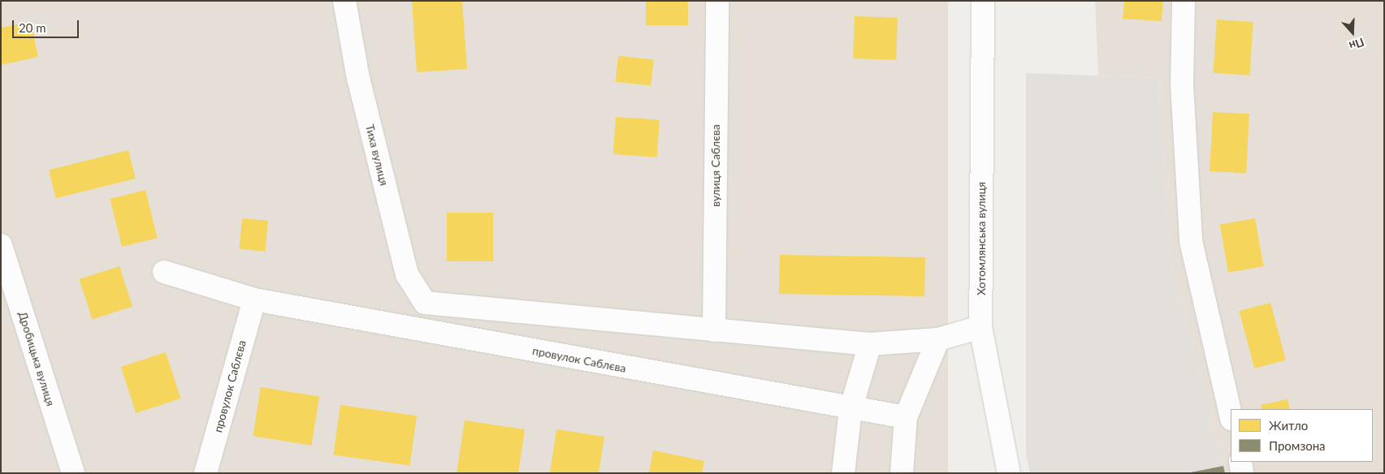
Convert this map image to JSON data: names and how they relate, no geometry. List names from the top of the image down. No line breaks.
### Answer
{"streets":{"street":["Тиха вулиця","вулиця Саблєва","Хотомлянська вулиця","Дробицька вулиця","провулок Саблєва"]},"crossings":[["Тиха вулиця","вулиця Саблєва"]],"legend":["Житло","Промзона"],"scale_bar":"20 m","north":"bottom"}
